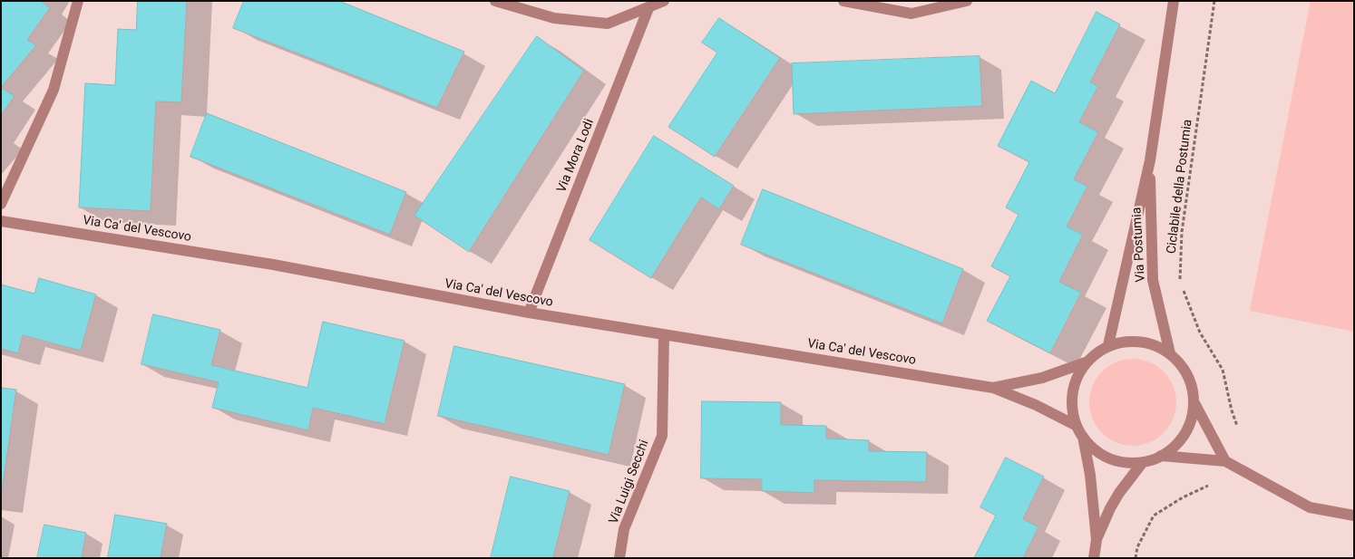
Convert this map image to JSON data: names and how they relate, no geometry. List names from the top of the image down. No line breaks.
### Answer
{"streets":{"street":["Via Mora Lodi","Via Ca' del Vescovo","Via Postumia","Via Luigi Secchi"],"path":["Ciclabile della Postumia"]},"crossings":[["Via Mora Lodi","Via Ca' del Vescovo"],["Via Ca' del Vescovo","Via Postumia"],["Via Ca' del Vescovo","Via Luigi Secchi"]]}
